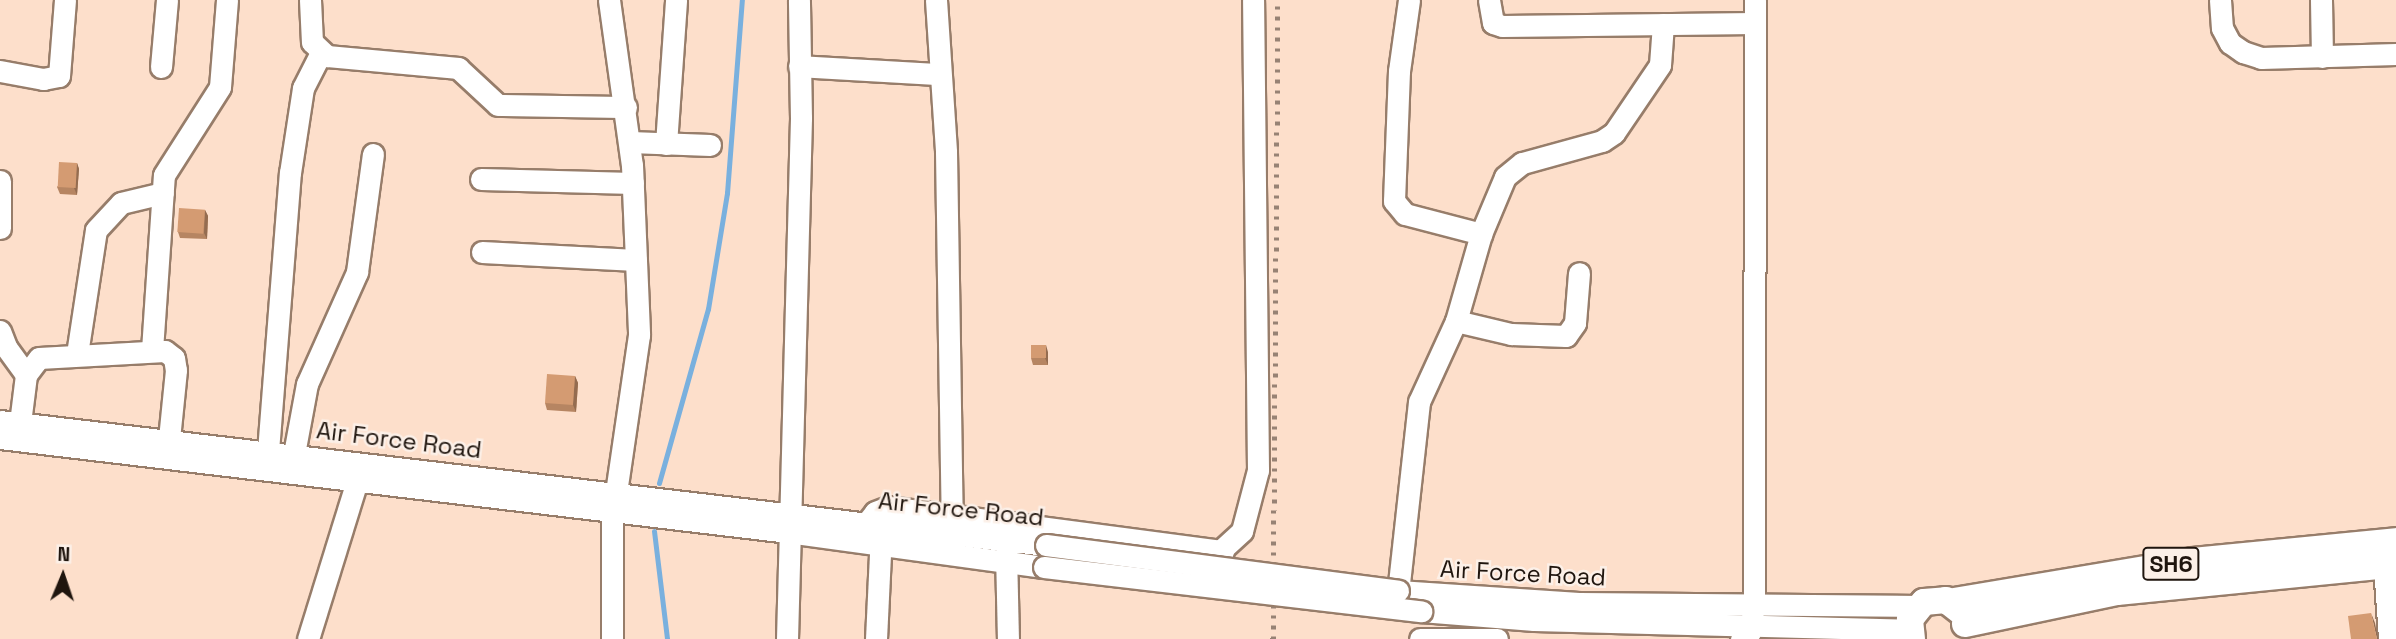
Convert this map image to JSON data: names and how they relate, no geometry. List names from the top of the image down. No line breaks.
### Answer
{"streets":{"main road":["SH6"],"street":["Air Force Road"]},"crossings":[["Air Force Road","SH6"]],"north":"top"}
